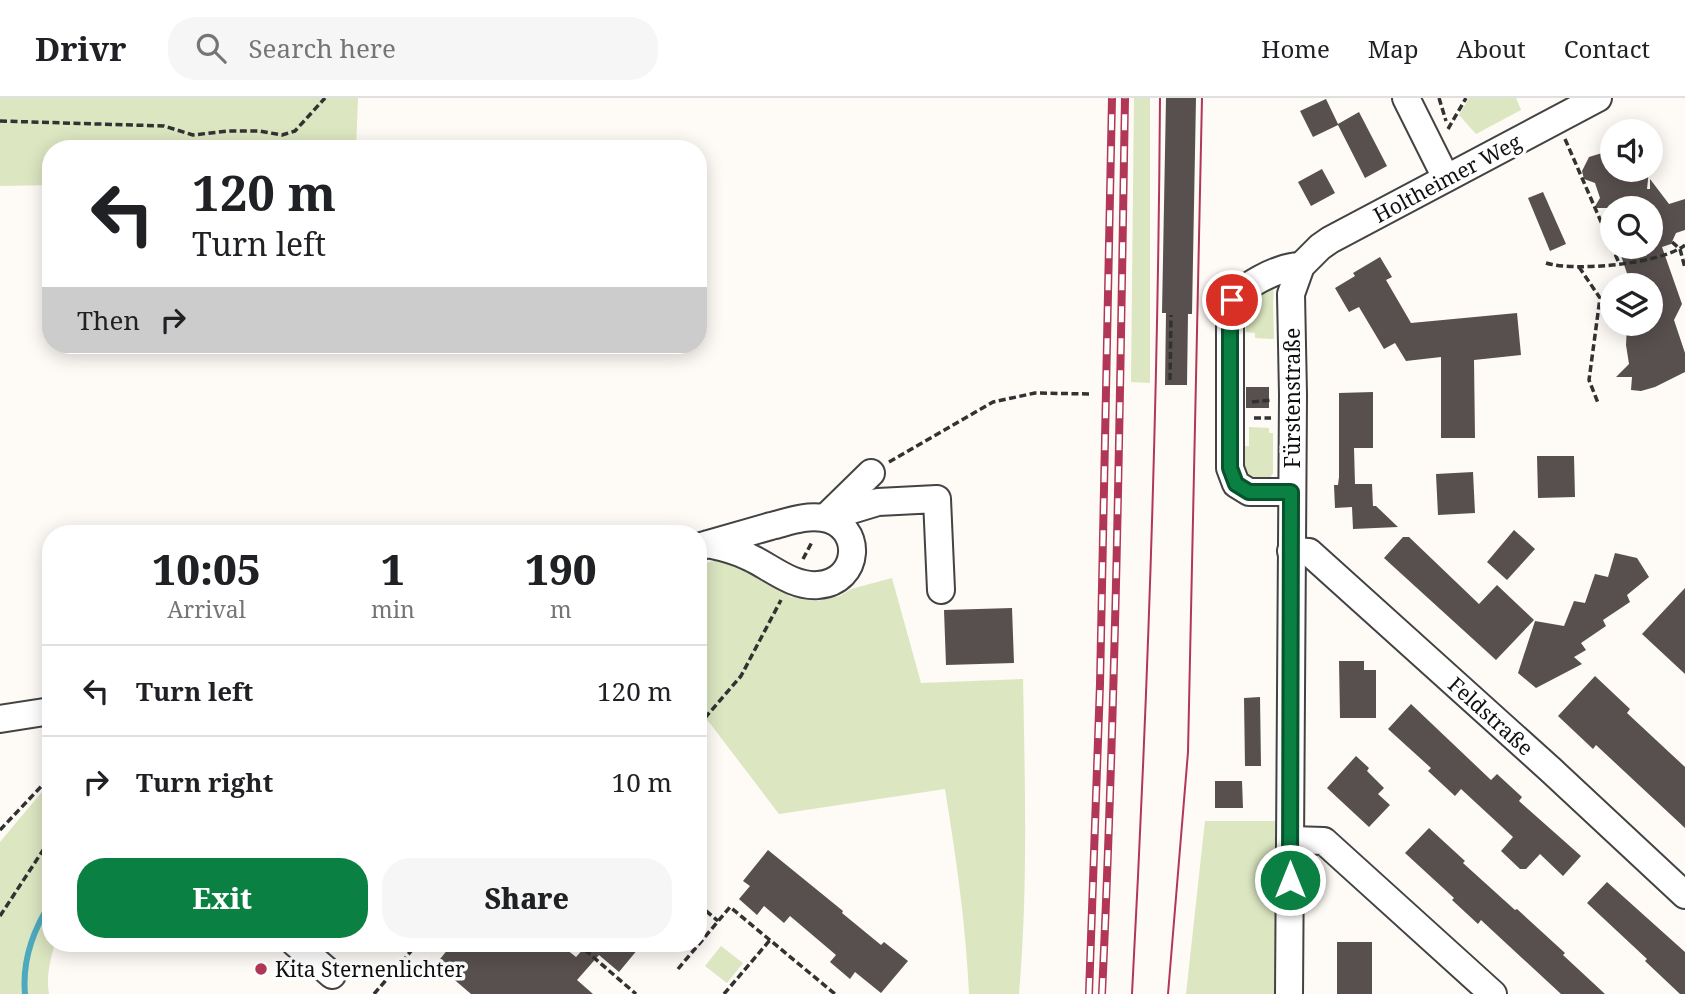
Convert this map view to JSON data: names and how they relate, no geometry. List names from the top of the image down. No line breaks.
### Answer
{"streets":{"street":["Holtheimer Weg","Fürstenstraße","Feldstraße"]},"crossings":[["Holtheimer Weg","Fürstenstraße"],["Fürstenstraße","Feldstraße"]],"places":["Kita Sternenlichter"],"page":{"header":"Drivr","search":"Search here","nav":["Home","Map","About","Contact"],"turn":["120 m","Turn left"],"then":"Then","eta":["10:05","Arrival","1","min","190","m"],"list":[{"name":"Turn left","value":"120 m"},{"name":"Turn right","value":"10 m"}],"buttons":["Exit","Share"]}}
